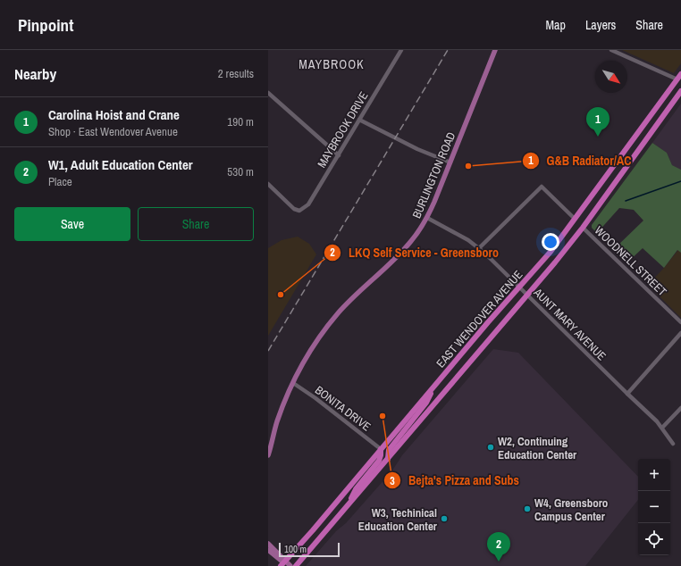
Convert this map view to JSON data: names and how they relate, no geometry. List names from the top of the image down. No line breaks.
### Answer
{"streets":{"highway":["EAST WENDOVER AVENUE"],"main road":["BURLINGTON ROAD"],"street":["MAYBROOK DRIVE","WOODNELL STREET","AUNT MARY AVENUE","BONITA DRIVE"]},"crossings":[["BURLINGTON ROAD","AUNT MARY AVENUE"],["BURLINGTON ROAD","BONITA DRIVE"],["WOODNELL STREET","EAST WENDOVER AVENUE"],["EAST WENDOVER AVENUE","AUNT MARY AVENUE"],["EAST WENDOVER AVENUE","BONITA DRIVE"]],"districts":["MAYBROOK"],"places":["G&B Radiator/AC","LKQ Self Service - Greensboro","Bejta's Pizza and Subs","W2, Continuing Education Center","W4, Greensboro Campus Center","W3, Techinical Education Center"],"scale_bar":"100 m","north":"bottom right","page":{"header":"Pinpoint","nav":["Map","Layers","Share"],"heading":["Nearby","2 results"],"list":[{"mark":"1","name":"Carolina Hoist and Crane","note":"Shop · East Wendover Avenue","value":"190 m"},{"mark":"2","name":"W1, Adult Education Center","note":"Place","value":"530 m"}],"pins":["1","2"],"buttons":["Save","Share"],"map_buttons":["+","−"],"scale":"100 m"}}
